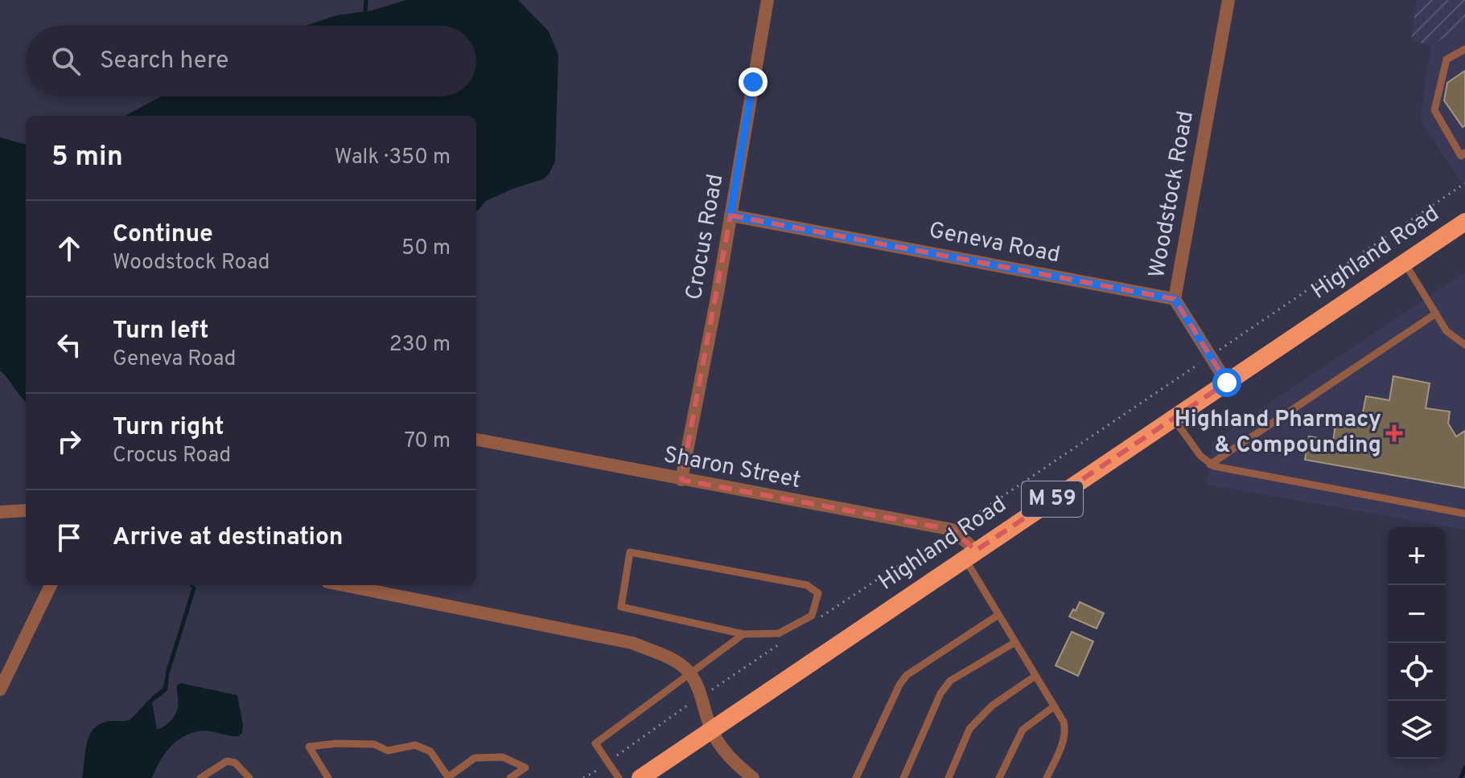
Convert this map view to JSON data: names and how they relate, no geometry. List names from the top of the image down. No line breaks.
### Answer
{"streets":{"highway":["Highland Road","M 59"],"street":["Woodstock Road","Crocus Road","Geneva Road","Sharon Street"]},"crossings":[["Woodstock Road","Geneva Road"],["Woodstock Road","Highland Road"],["Crocus Road","Geneva Road"],["Crocus Road","Sharon Street"]],"places":{"health":["Highland Pharmacy & Compounding"]},"page":{"search":"Search here","heading":["5 min","Walk · 350 m"],"list":[["Continue","Woodstock Road","50 m"],["Turn left","Geneva Road","230 m"],["Turn right","Crocus Road","70 m"],"Arrive at destination"],"map_buttons":["+","−"]}}
